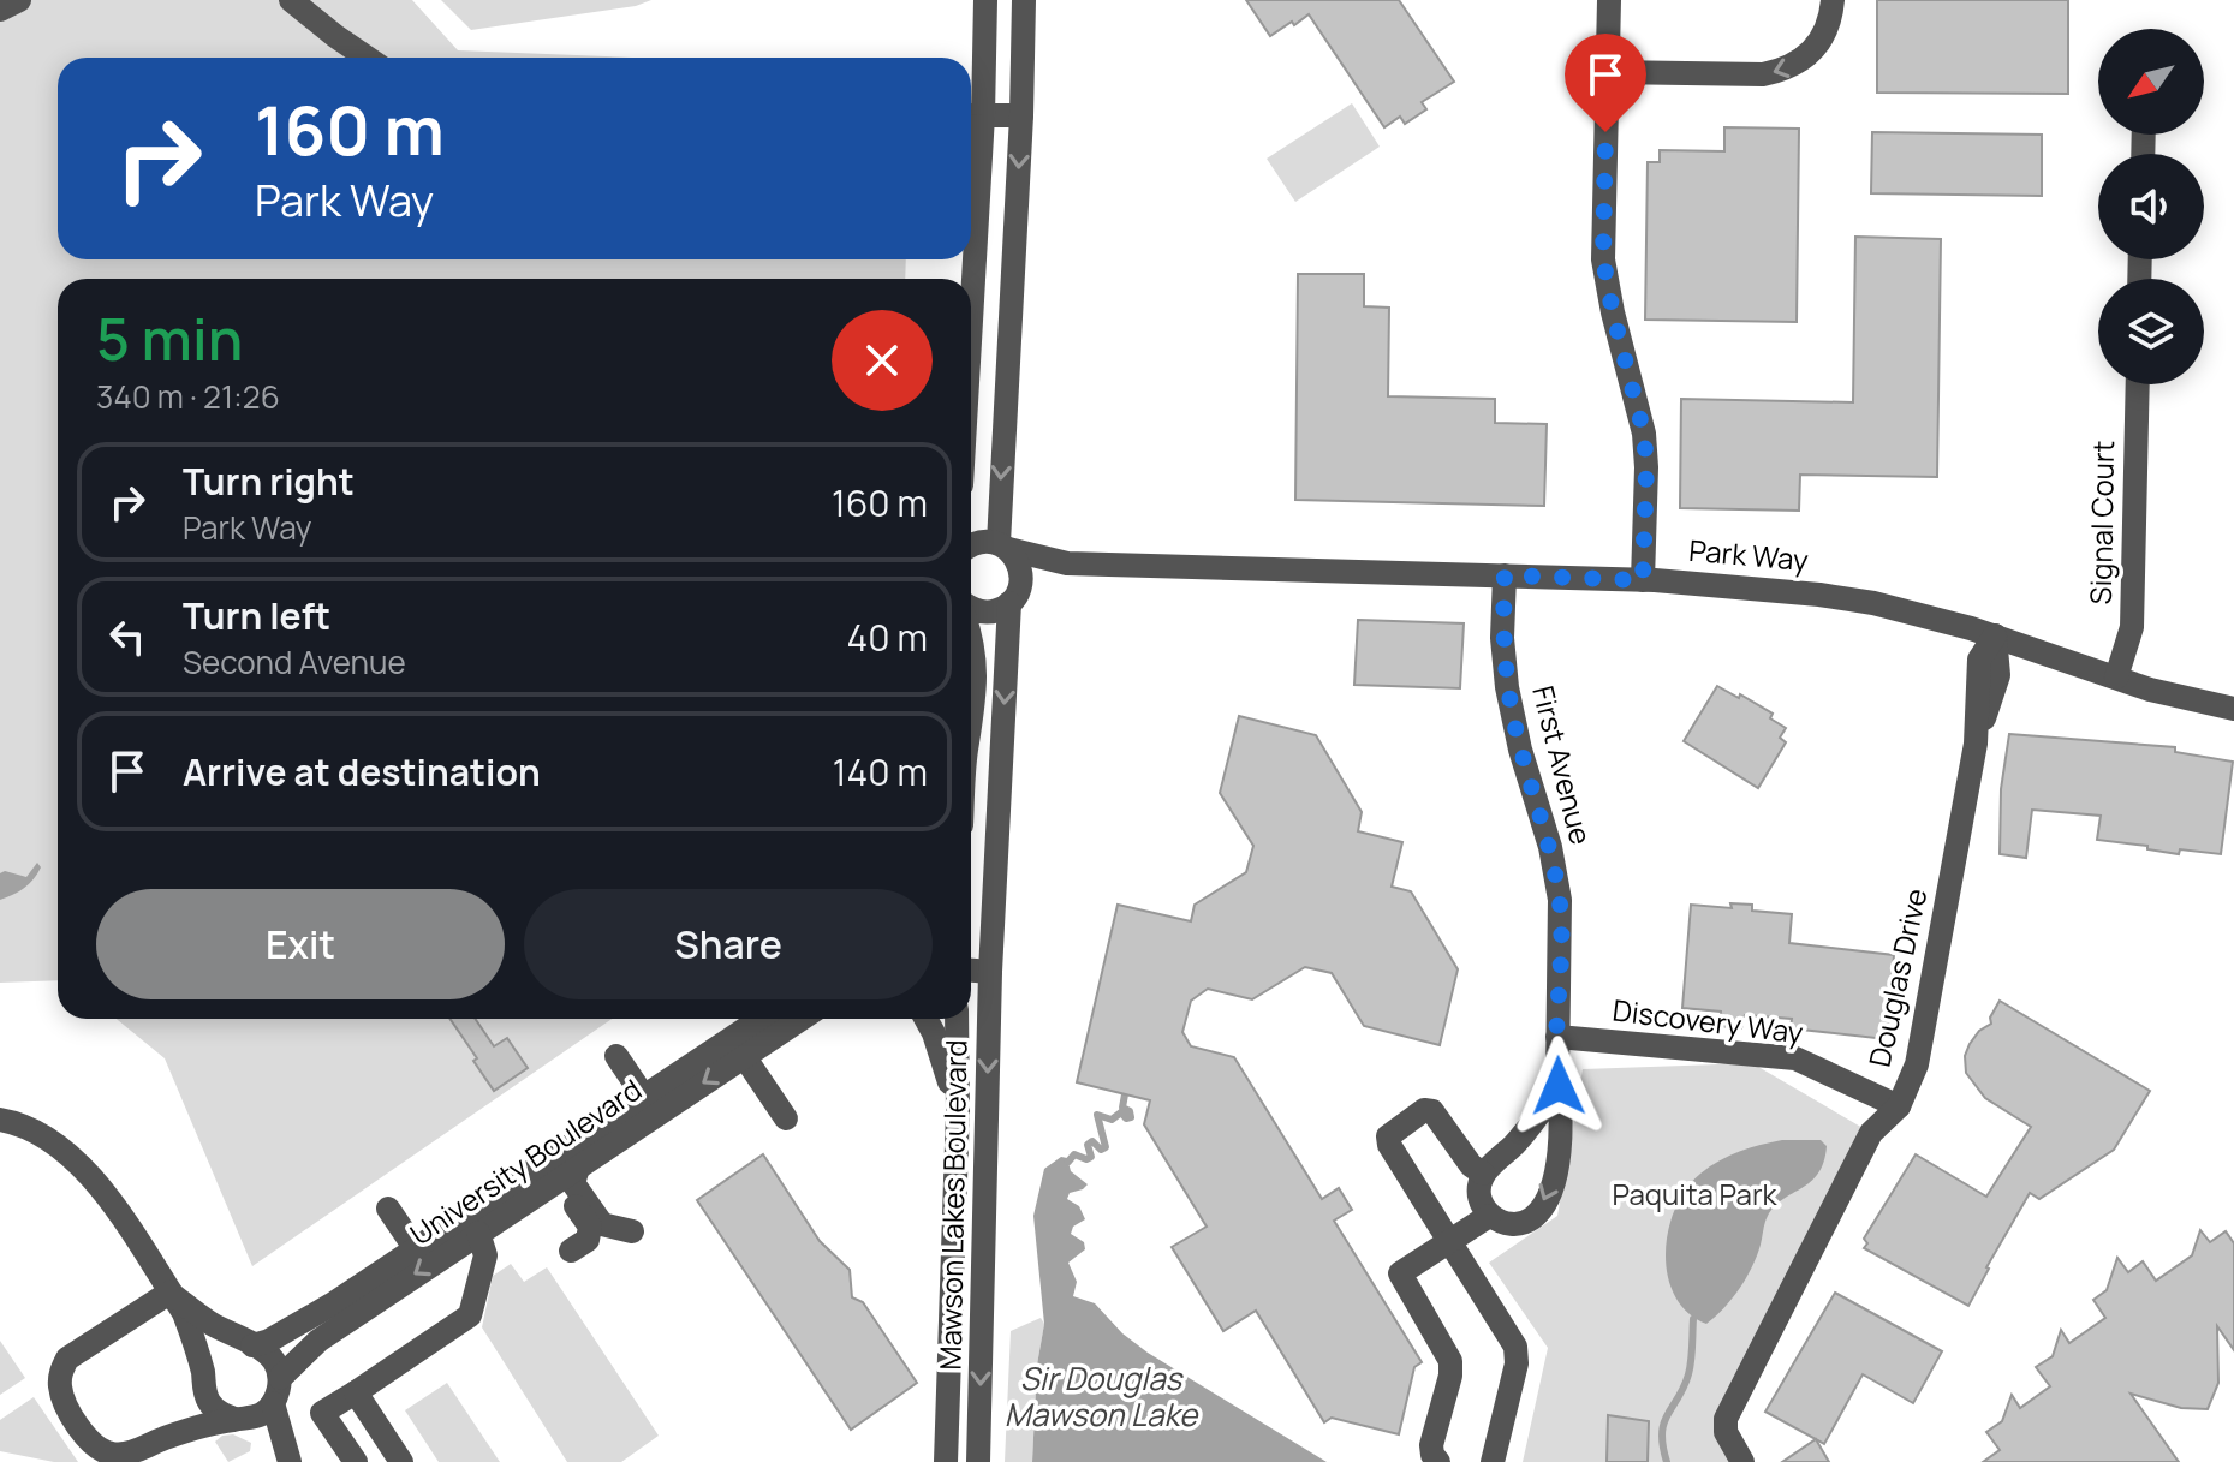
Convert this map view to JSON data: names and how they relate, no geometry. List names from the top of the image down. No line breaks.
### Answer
{"streets":{"street":["Signal Court","Park Way","First Avenue","Douglas Drive","Discovery Way","University Boulevard","Mawson Lakes Boulevard"]},"crossings":[["Signal Court","Park Way"],["Park Way","First Avenue"],["Park Way","Douglas Drive"],["Park Way","Mawson Lakes Boulevard"],["First Avenue","Discovery Way"],["Douglas Drive","Discovery Way"]],"water":["Sir Douglas Mawson Lake"],"parks":["Paquita Park"],"north":"bottom left","page":{"turn":["160 m","Park Way"],"heading":["5 min","340 m · 21:26"],"list":[{"name":"Turn right","note":"Park Way","value":"160 m"},{"name":"Turn left","note":"Second Avenue","value":"40 m"},{"name":"Arrive at destination","value":"140 m"}],"buttons":["Exit","Share"]}}
